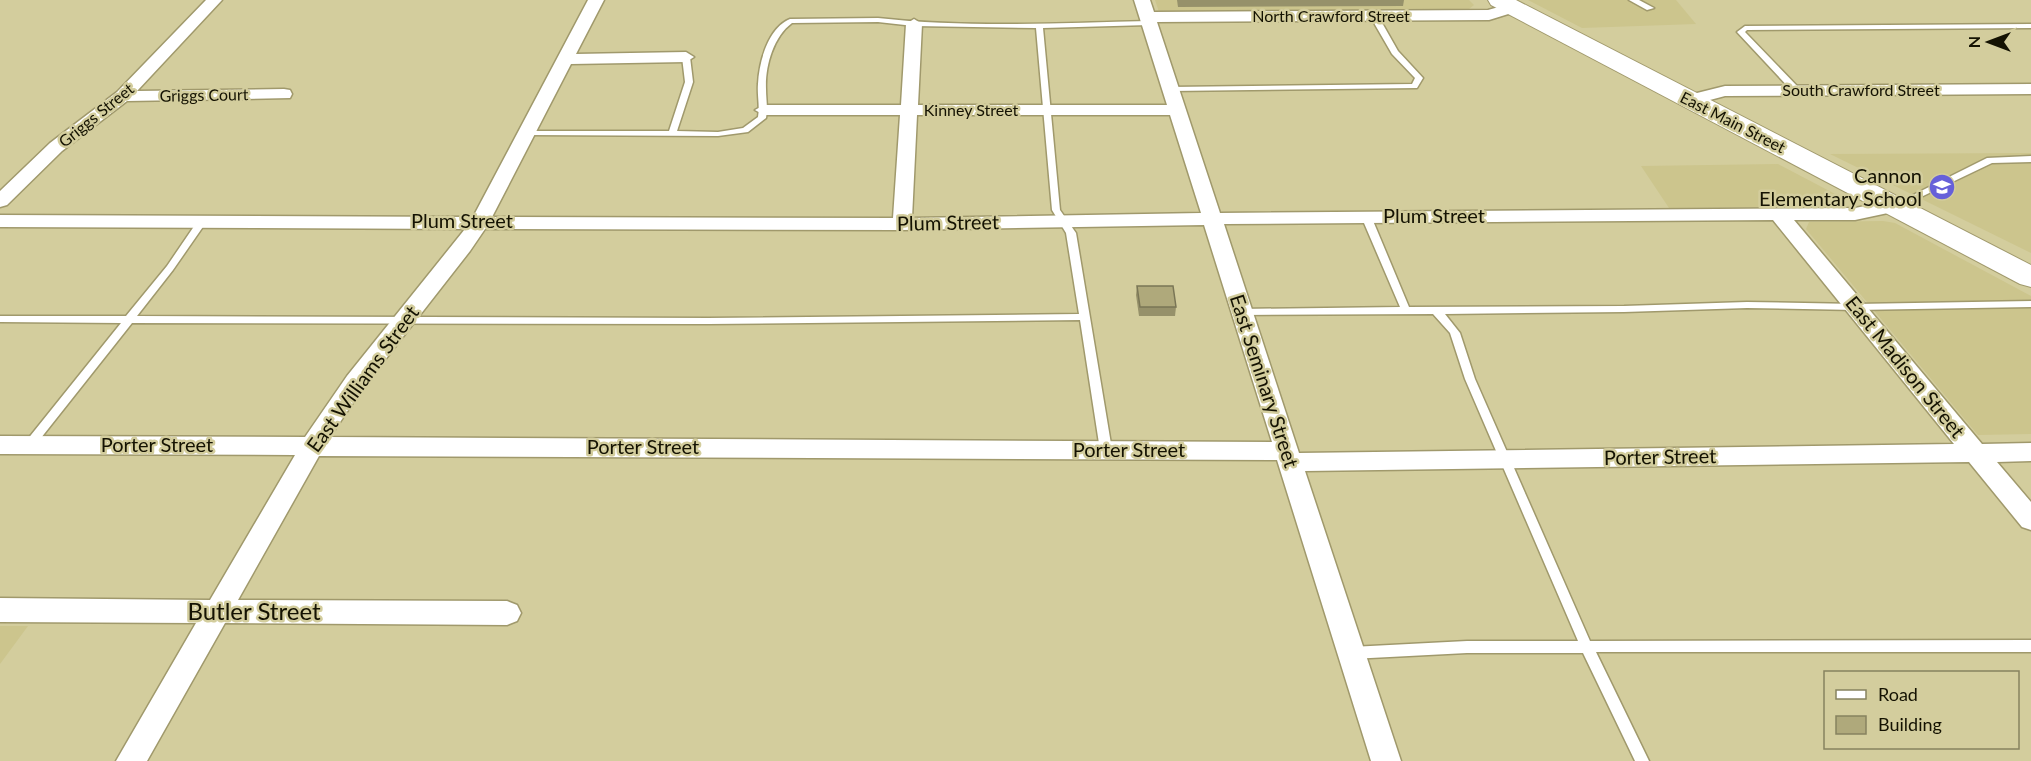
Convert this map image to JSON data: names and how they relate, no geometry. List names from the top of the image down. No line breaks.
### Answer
{"streets":{"main road":["East Main Street"],"street":["North Crawford Street","South Crawford Street","Griggs Court","Kinney Street","Griggs Street","Plum Street","East Madison Street","East Williams Street","East Seminary Street","Porter Street","Butler Street"]},"crossings":[["North Crawford Street","East Main Street"],["North Crawford Street","East Seminary Street"],["South Crawford Street","East Main Street"],["Griggs Court","Griggs Street"],["Kinney Street","East Seminary Street"],["East Main Street","Plum Street"],["Plum Street","East Madison Street"],["Plum Street","East Williams Street"],["Plum Street","East Seminary Street"],["East Madison Street","Porter Street"],["East Williams Street","Porter Street"],["East Williams Street","Butler Street"],["East Seminary Street","Porter Street"]],"places":{"school or university":["Cannon Elementary School"]},"legend":["Road","Building"],"north":"left"}
